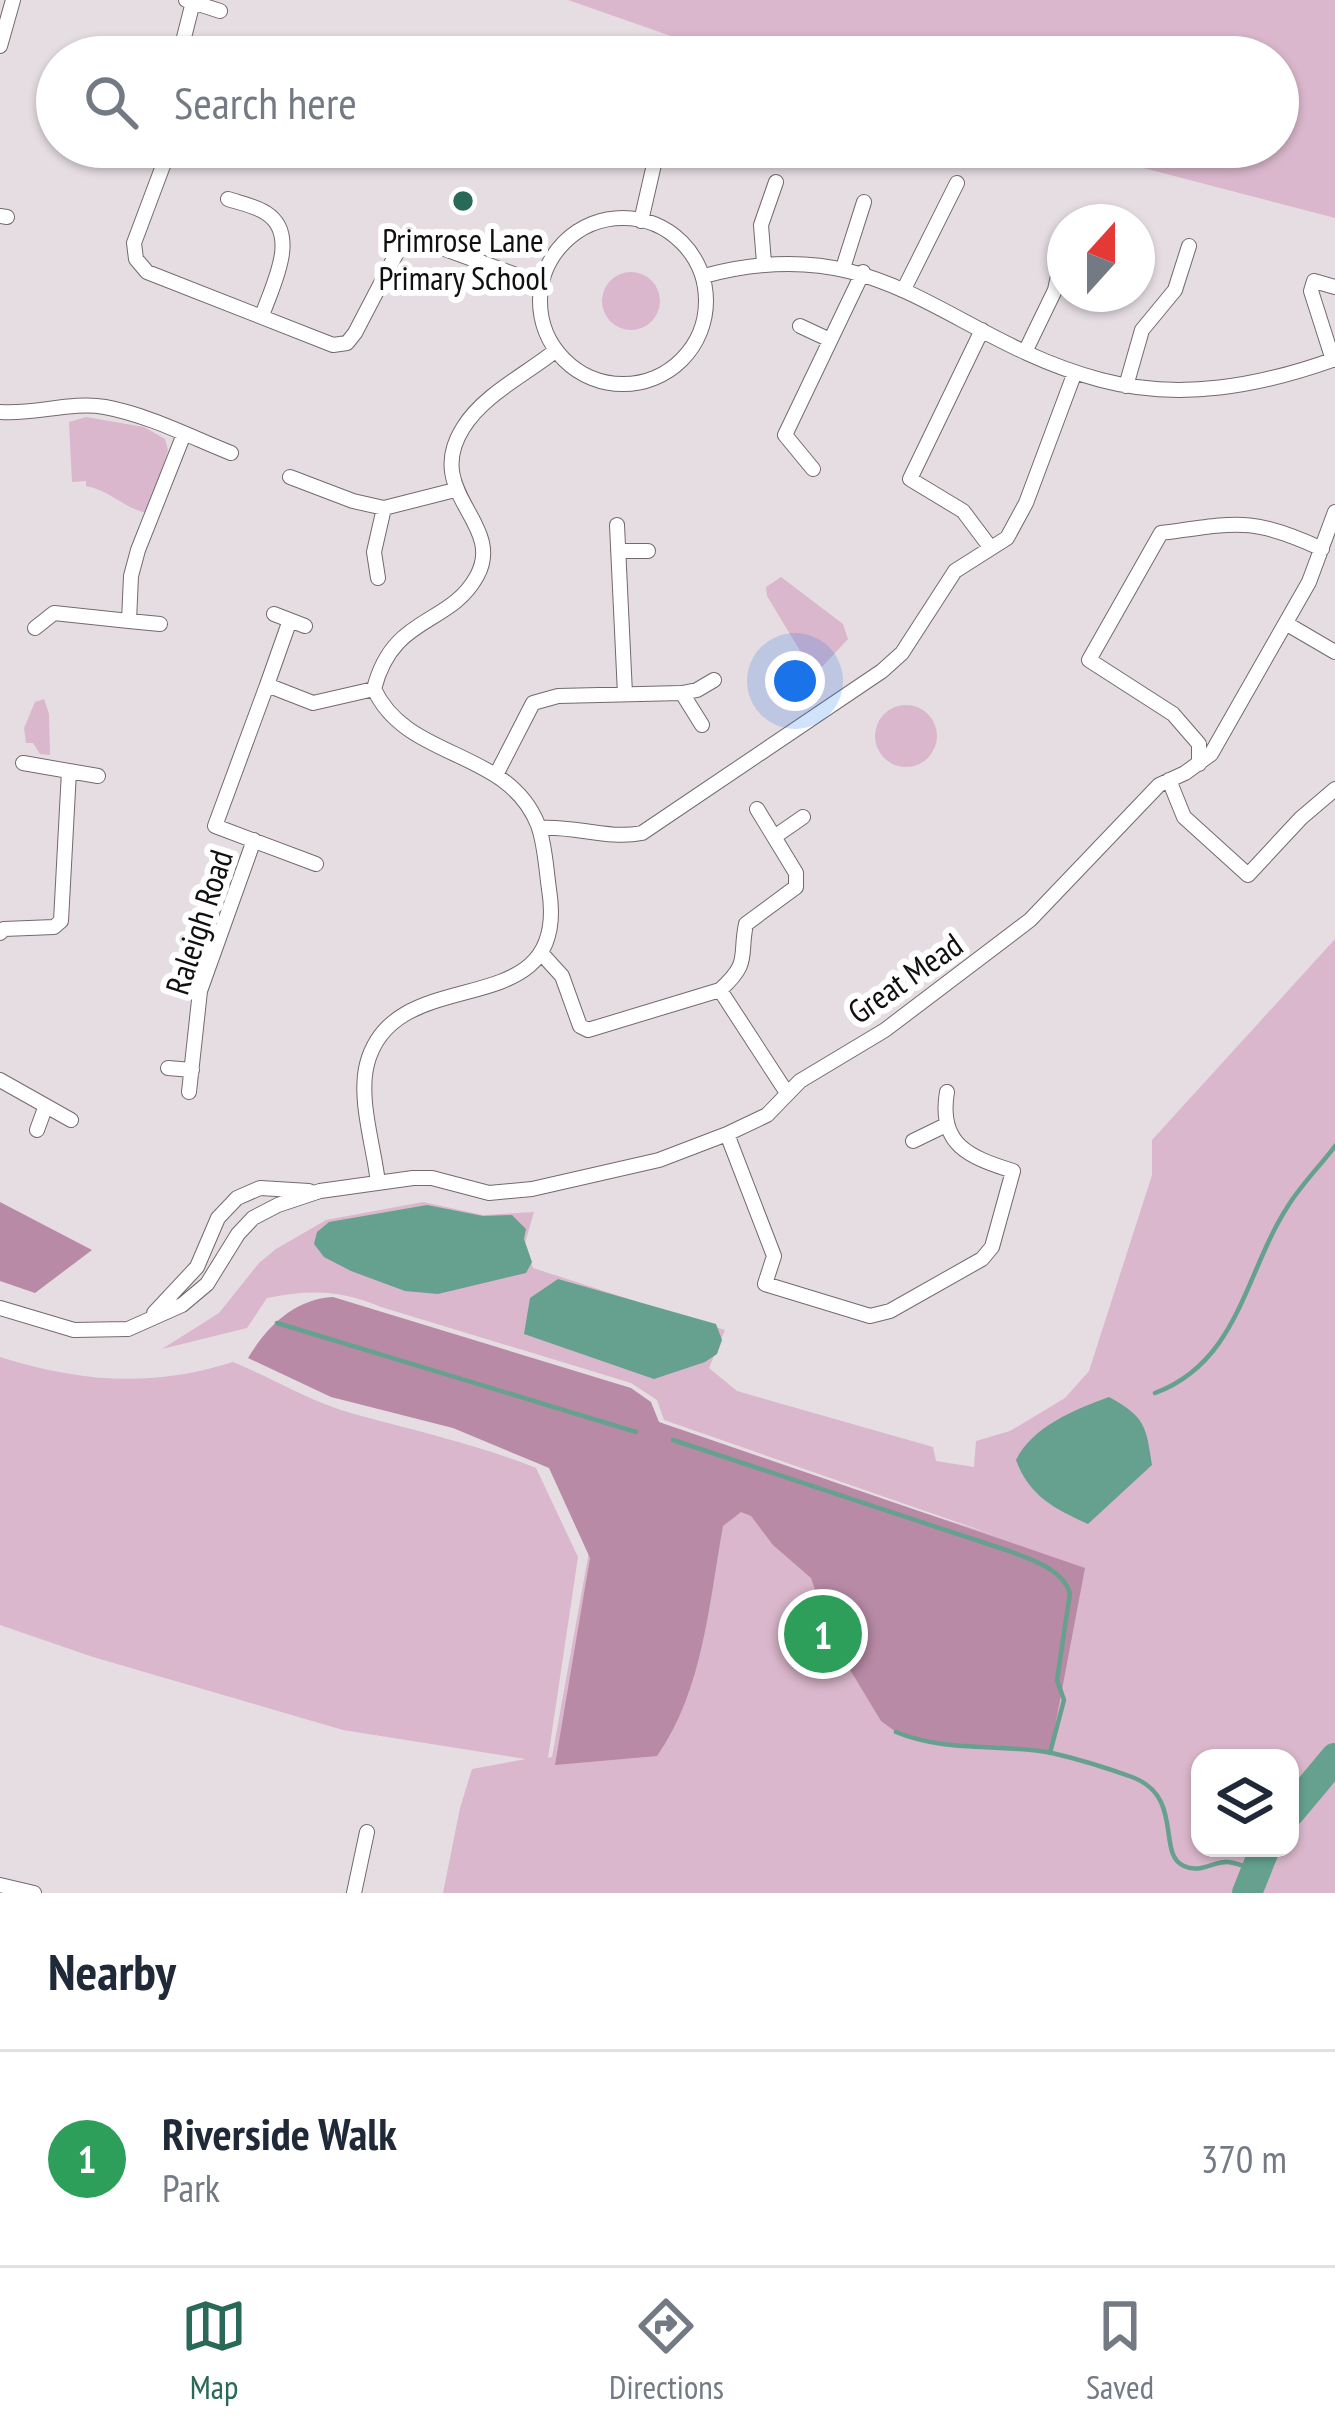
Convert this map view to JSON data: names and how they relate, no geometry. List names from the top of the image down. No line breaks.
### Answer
{"streets":{"street":["Raleigh Road","Great Mead"]},"places":["Primrose Lane Primary School"],"north":"top","page":{"search":"Search here","pins":"1","heading":"Nearby","list":[{"mark":"1","name":"Riverside Walk","note":"Park","value":"370 m"}],"nav":["Map","Directions","Saved"]}}
